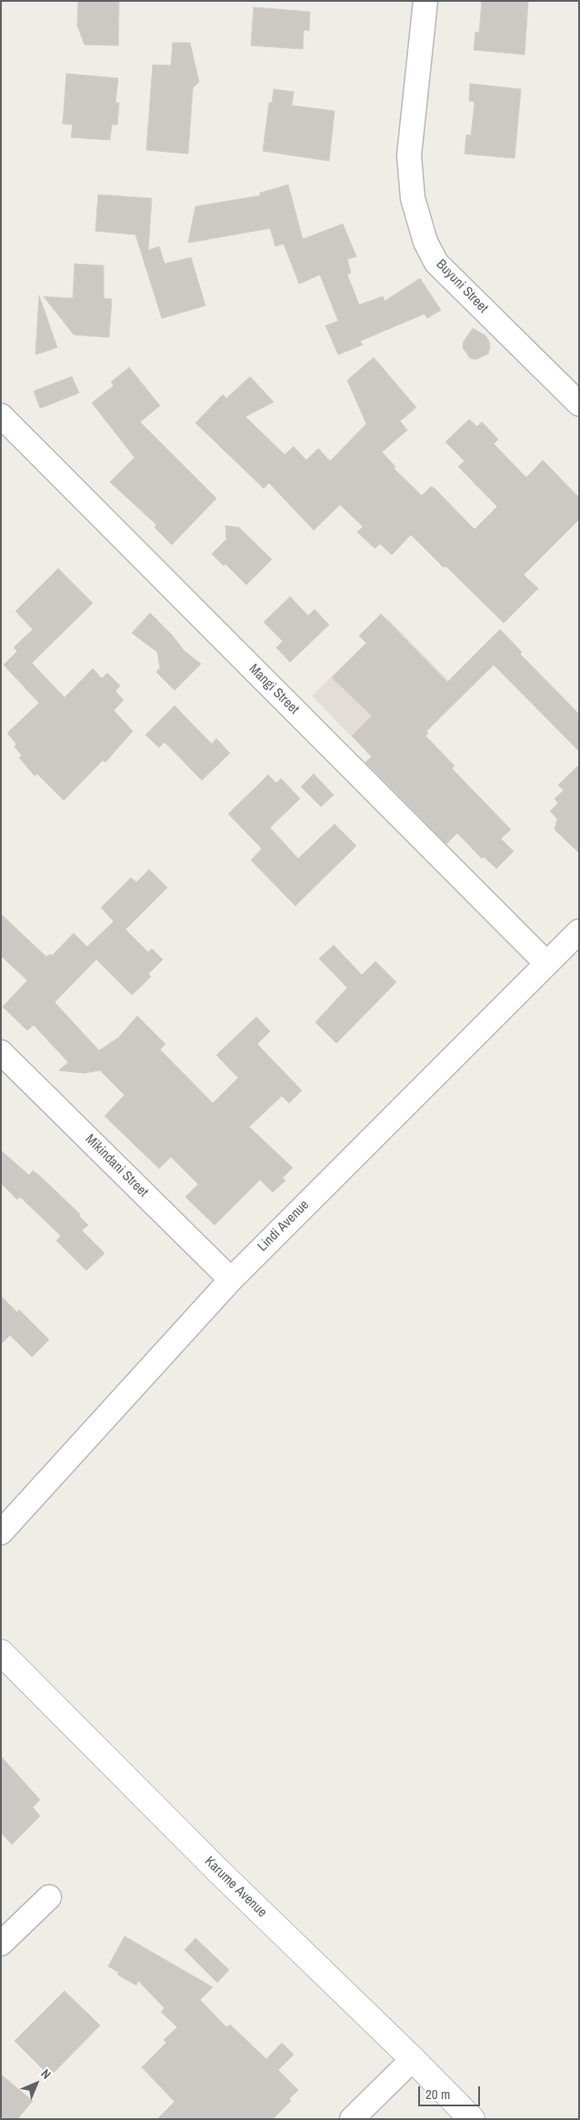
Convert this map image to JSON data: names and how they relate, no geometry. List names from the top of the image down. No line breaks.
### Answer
{"streets":{"main road":["Karume Avenue"],"street":["Buyuni Street","Mangi Street","Mikindani Street","Lindi Avenue"]},"crossings":[["Mangi Street","Lindi Avenue"],["Mikindani Street","Lindi Avenue"]],"scale_bar":"20 m","north":"top right"}
